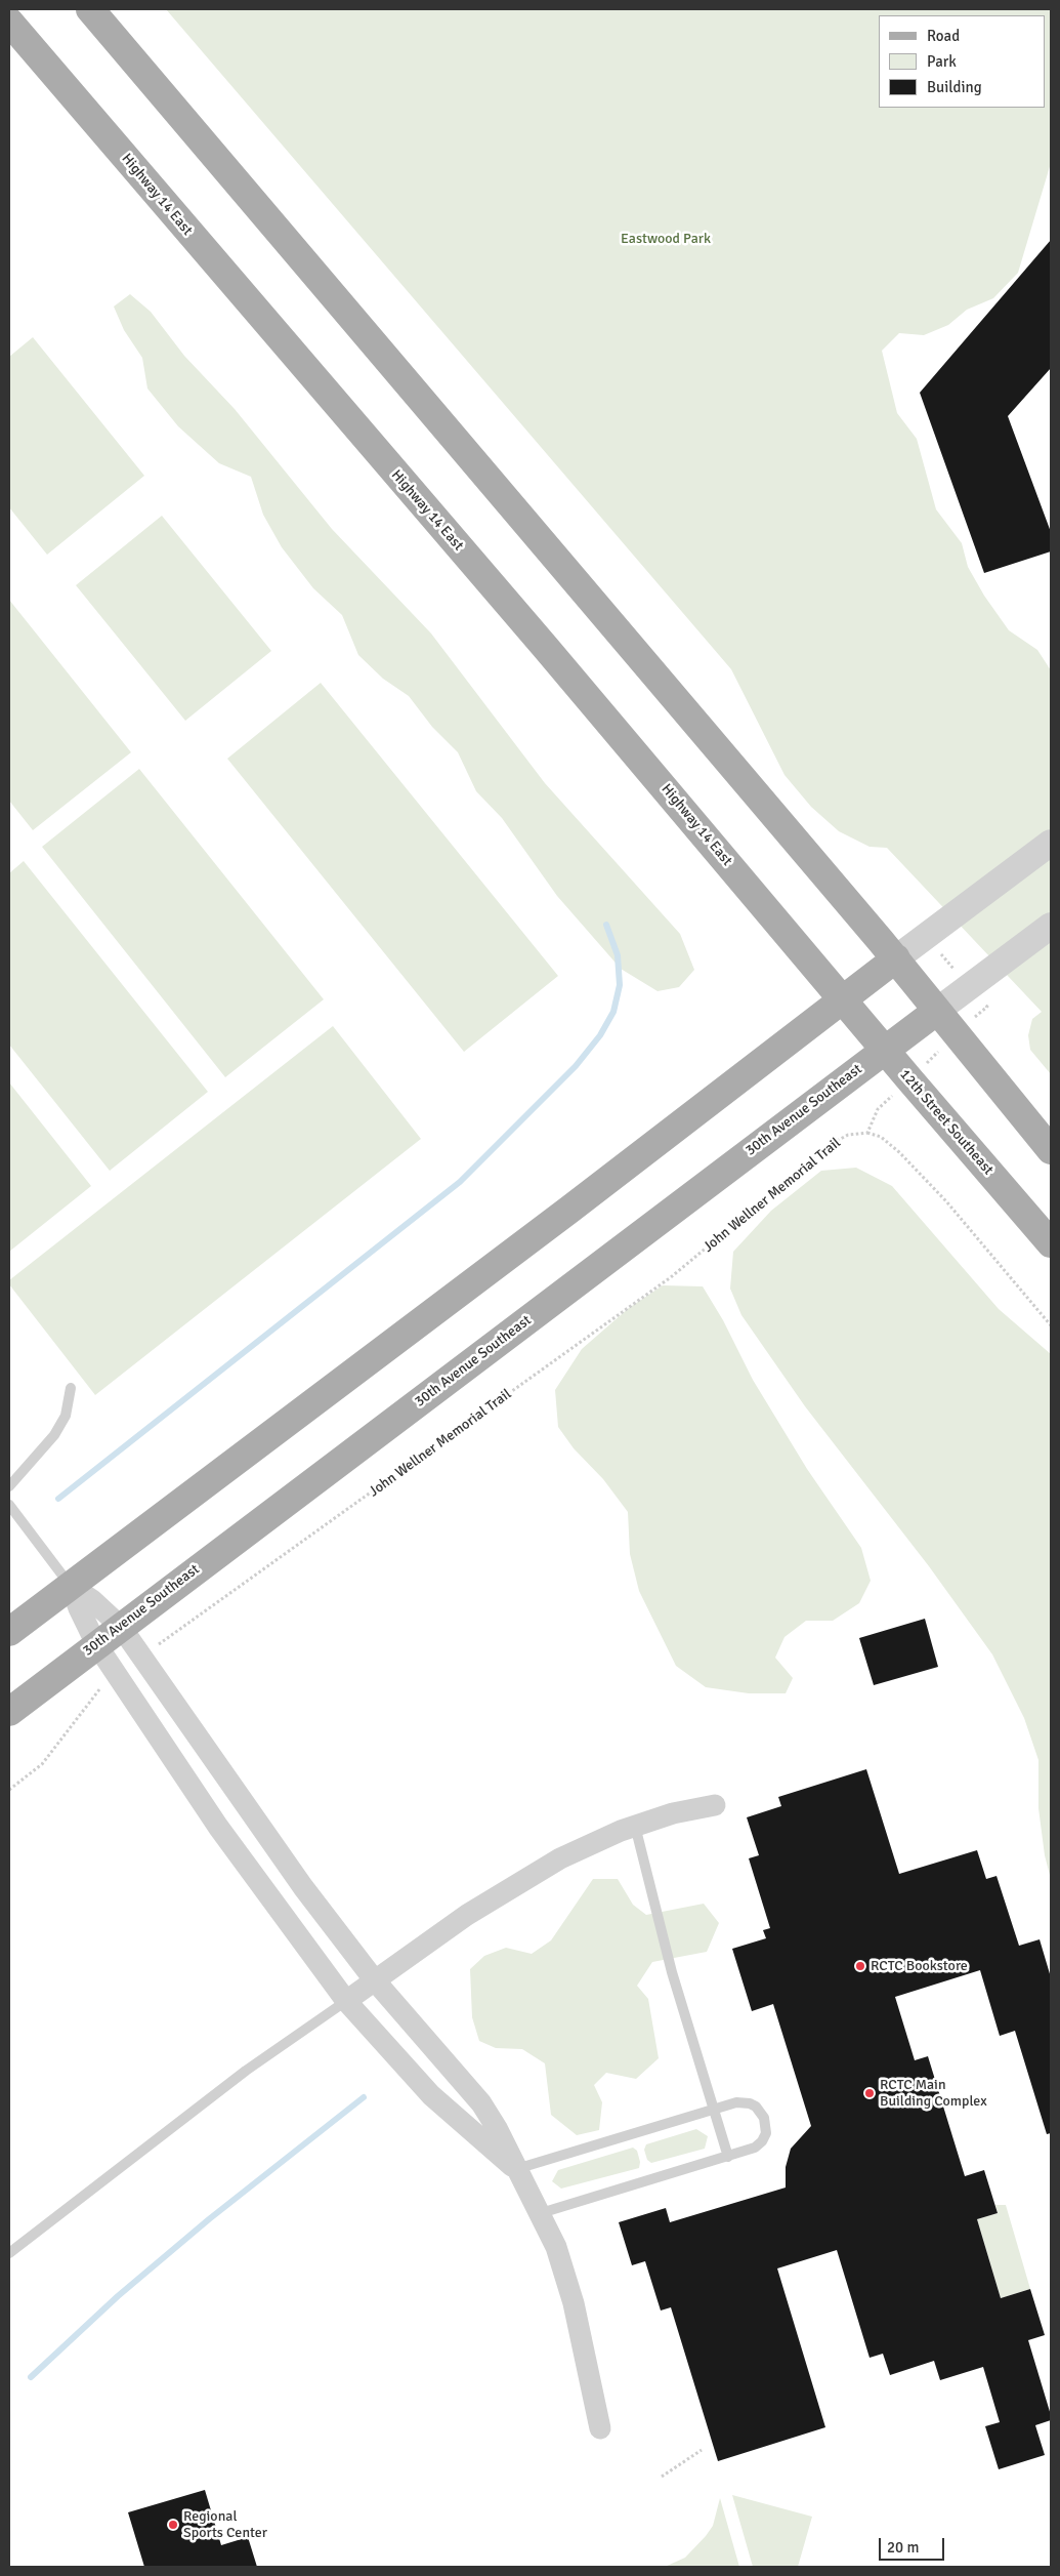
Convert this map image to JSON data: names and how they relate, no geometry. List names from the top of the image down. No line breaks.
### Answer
{"streets":{"main road":["Highway 14 East","30th Avenue Southeast","12th Street Southeast"],"path":["John Wellner Memorial Trail"]},"crossings":[["Highway 14 East","12th Street Southeast"],["30th Avenue Southeast","12th Street Southeast"]],"parks":["Eastwood Park"],"places":["RCTC Bookstore","RCTC Main Building Complex","Regional Sports Center"],"legend":["Road","Park","Building"],"scale_bar":"20 m"}
